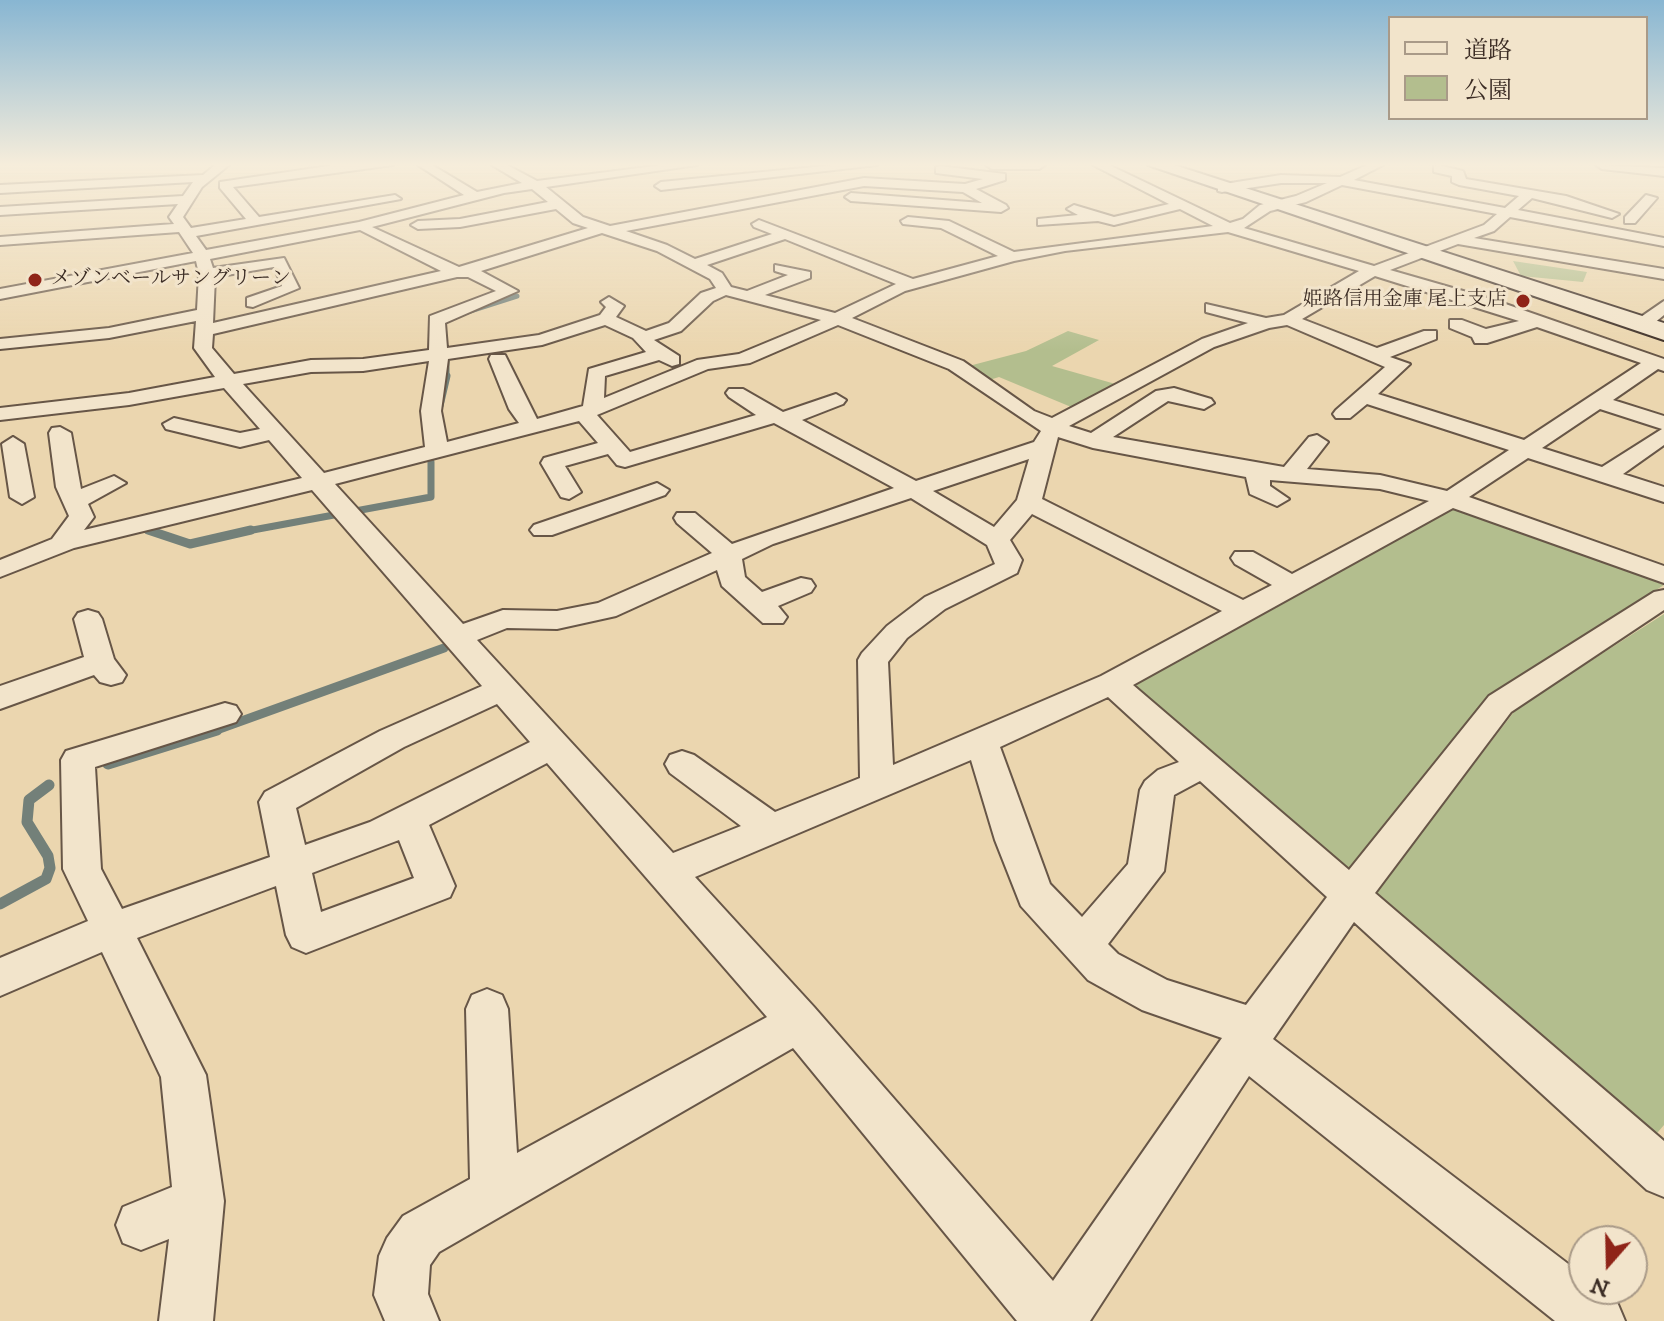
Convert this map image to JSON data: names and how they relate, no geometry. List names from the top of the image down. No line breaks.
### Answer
{"places":["メゾンベールサングリーン","姫路信用金庫 尾上支店"],"legend":["道路","公園"],"north":"bottom"}
